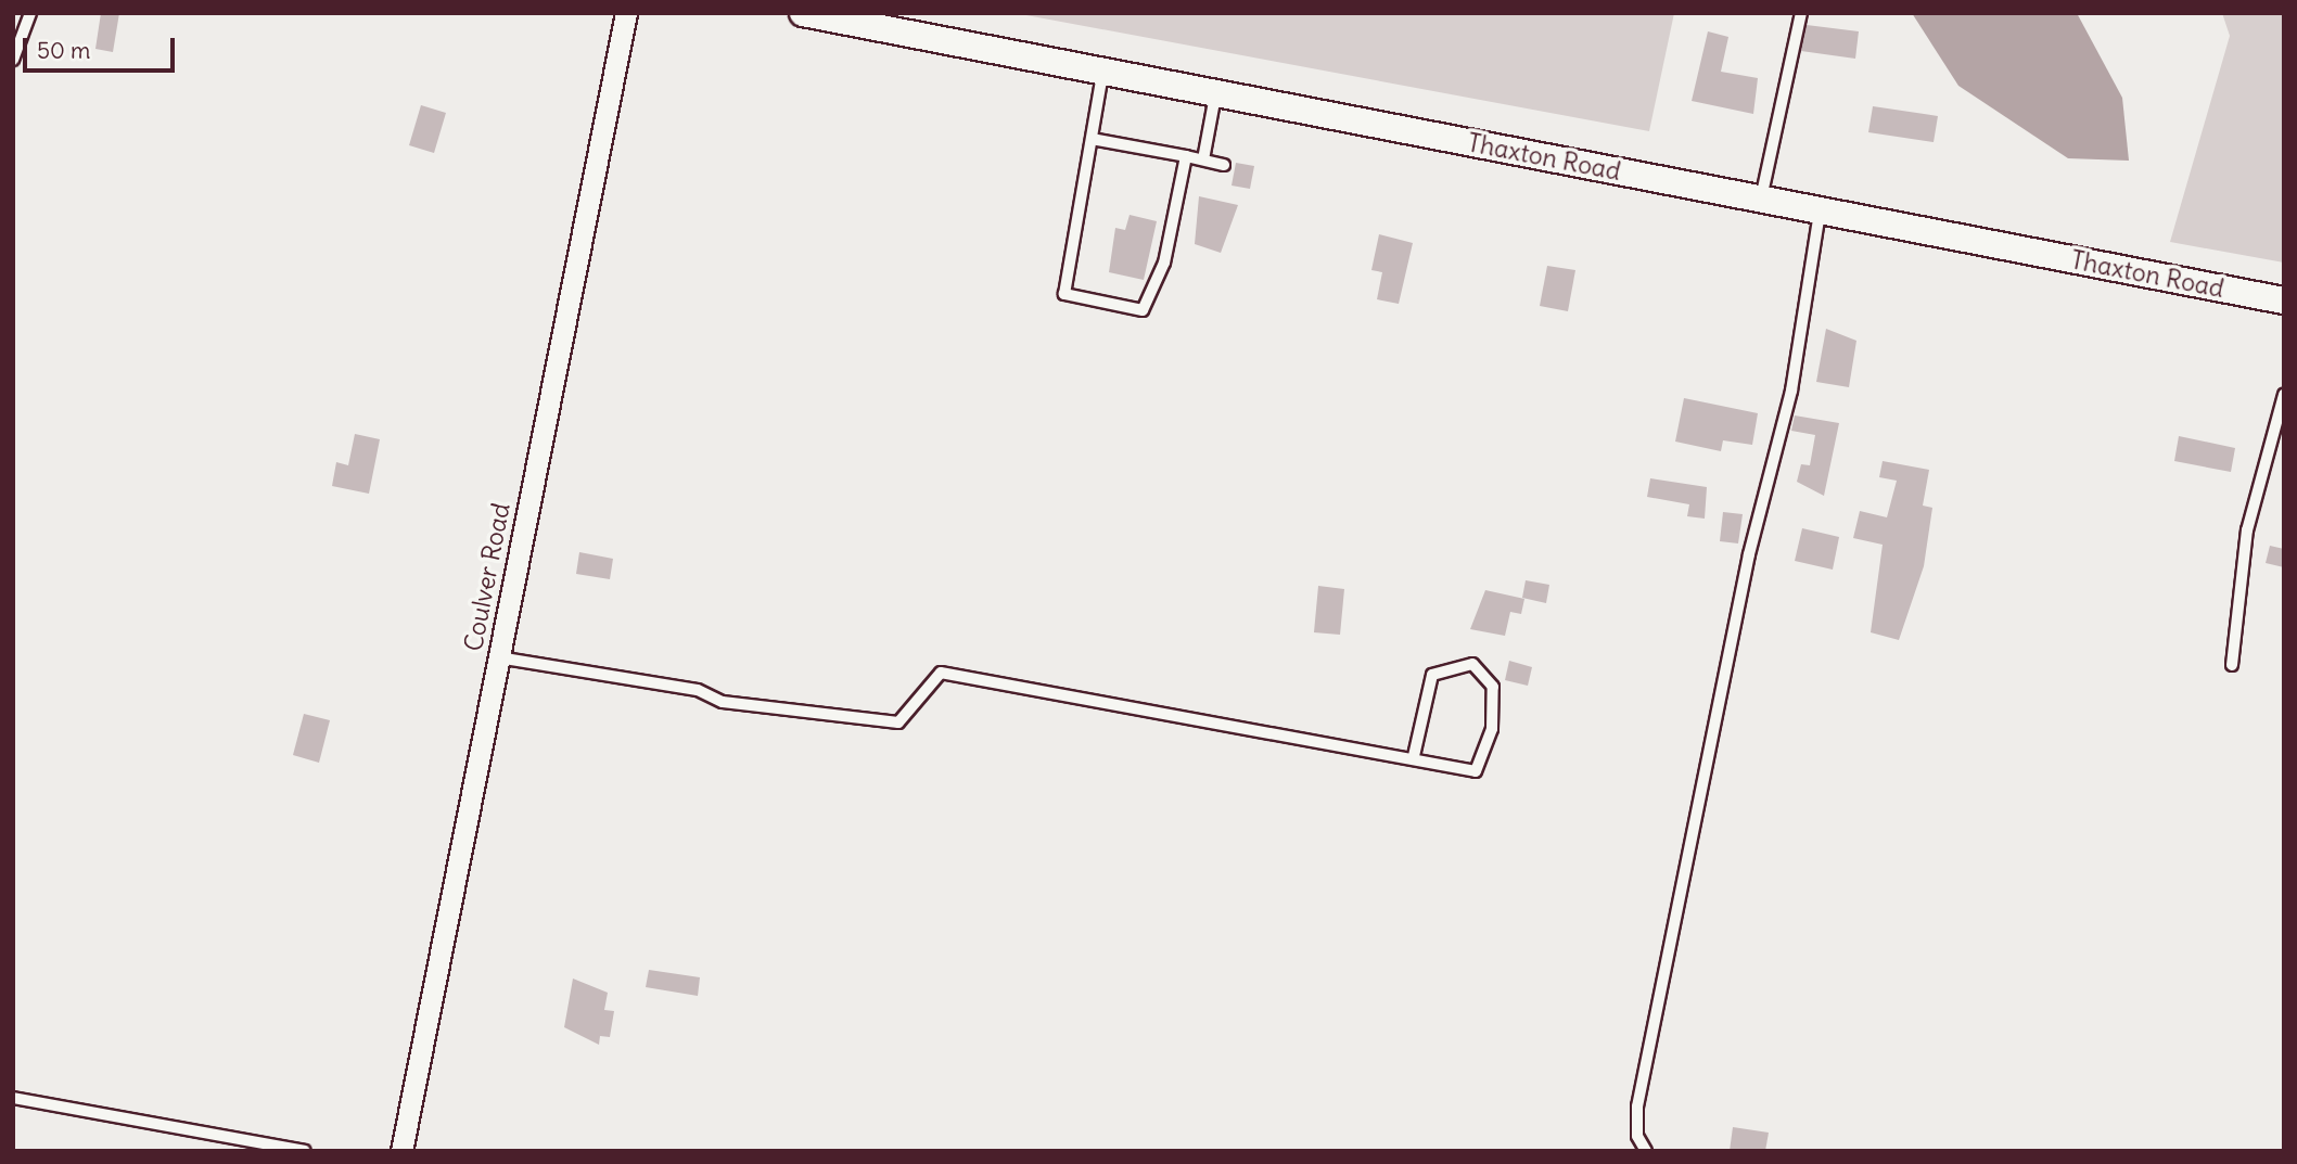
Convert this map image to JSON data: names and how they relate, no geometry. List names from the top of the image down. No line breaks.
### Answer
{"streets":{"street":["Thaxton Road","Coulver Road"]},"scale_bar":"50 m"}
